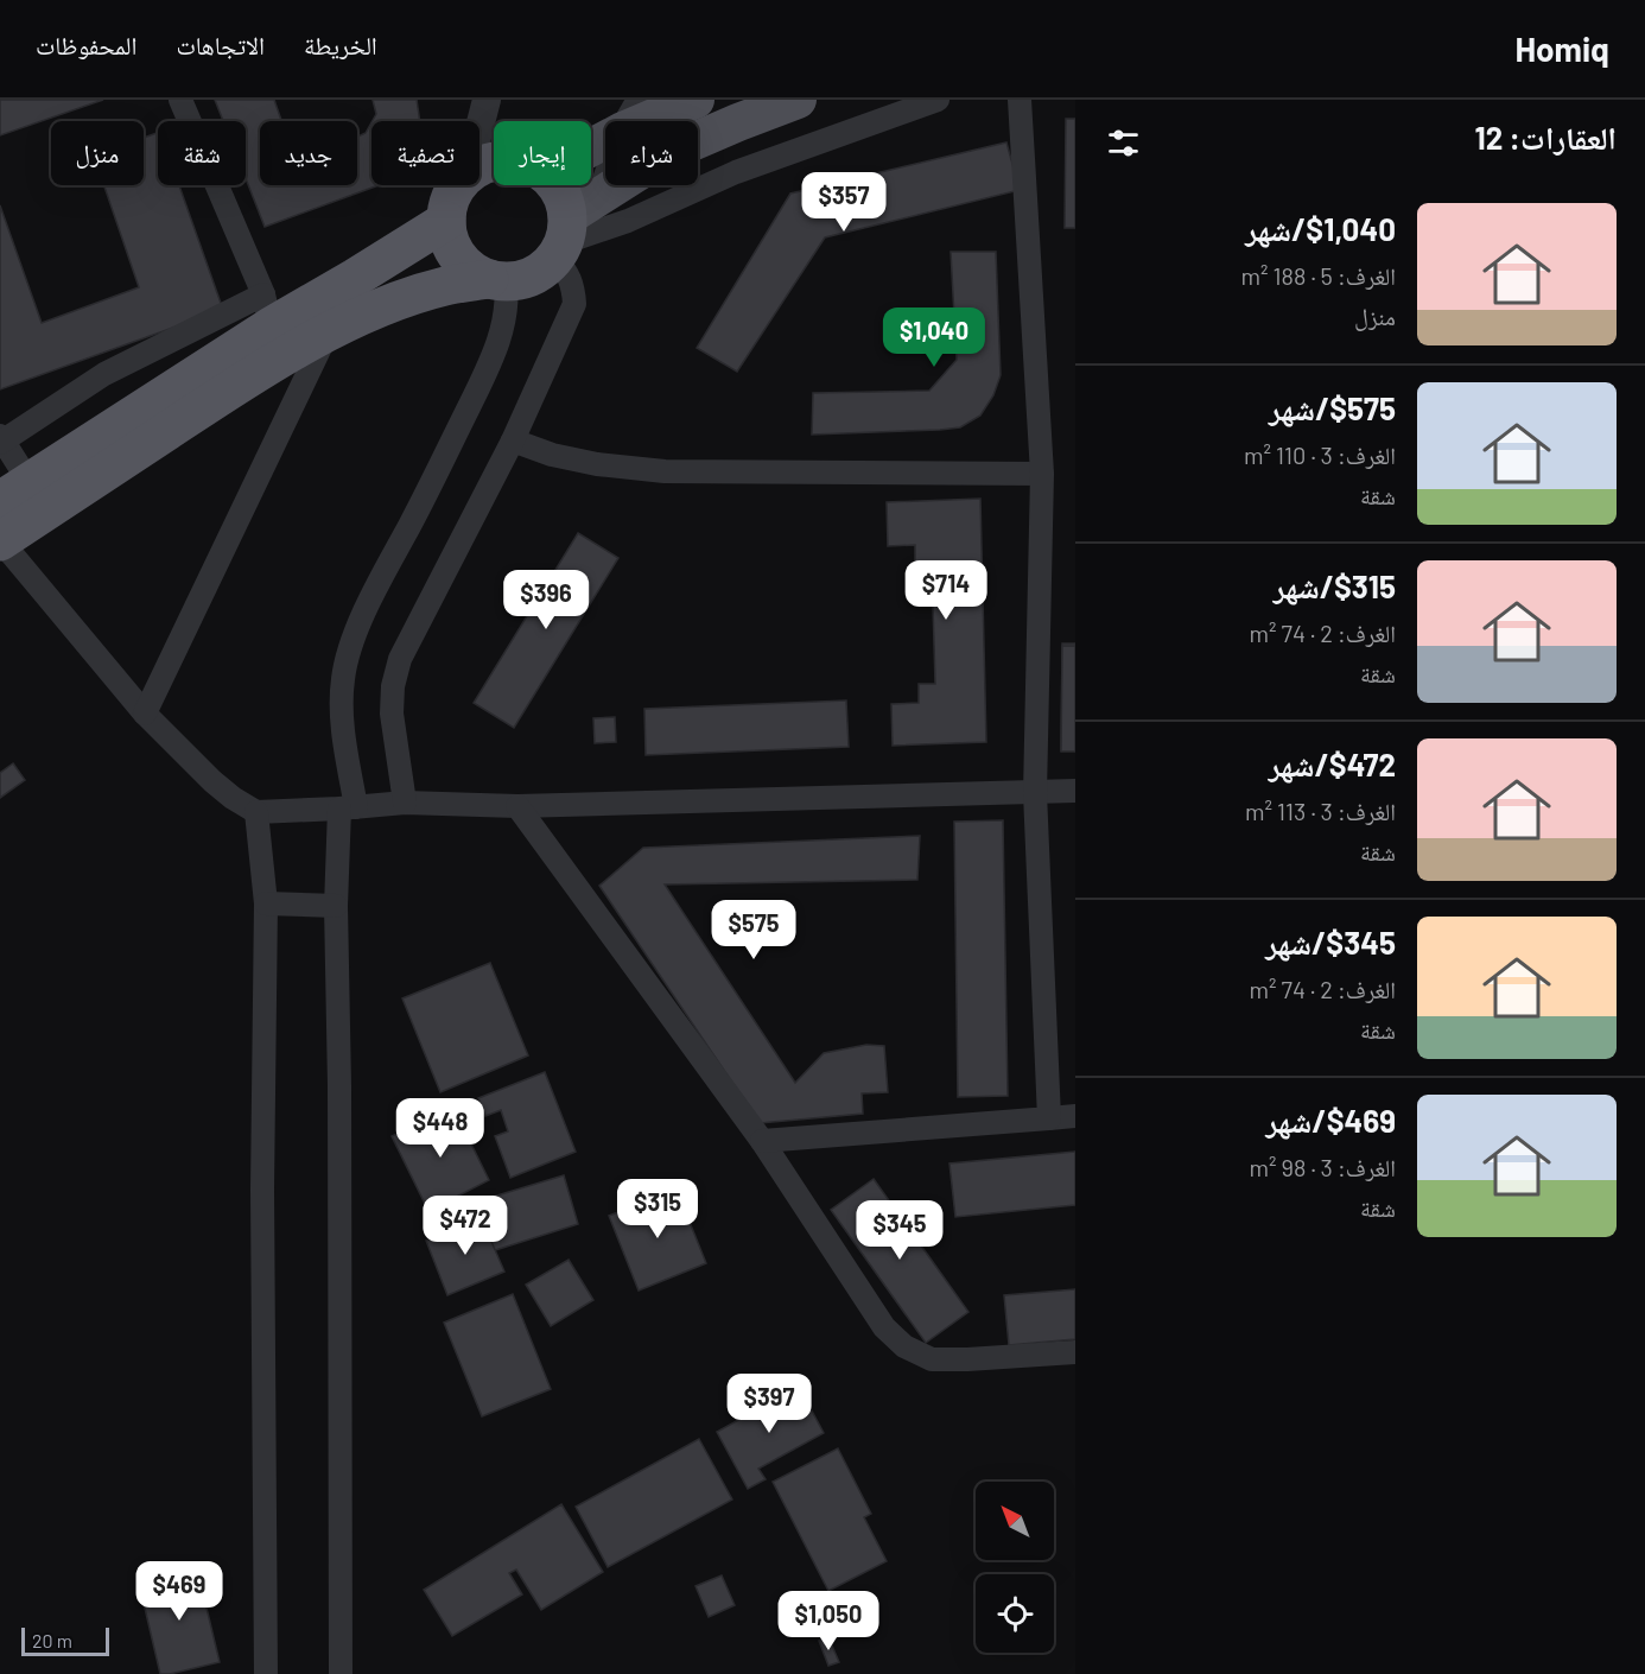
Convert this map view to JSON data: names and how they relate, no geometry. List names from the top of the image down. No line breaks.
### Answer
{"scale_bar":"20 m","north":"top left","page":{"header":"Homiq","nav":["الخريطة","الاتجاهات","المحفوظات"],"heading":"العقارات: 12","chip":["شراء","إيجار","تصفية","جديد","شقة","منزل"],"price":["$357","$1,040","$714","$396","$575","$448","$315","$472","$345","$397","$469","$1,050"],"list":[{"name":"$1,040/شهر","note":"الغرف: 5 · 188 m² · منزل"},{"name":"$575/شهر","note":"الغرف: 3 · 110 m² · شقة"},{"name":"$315/شهر","note":"الغرف: 2 · 74 m² · شقة"},{"name":"$472/شهر","note":"الغرف: 3 · 113 m² · شقة"},{"name":"$345/شهر","note":"الغرف: 2 · 74 m² · شقة"},{"name":"$469/شهر","note":"الغرف: 3 · 98 m² · شقة"}],"scale":"20 m"}}
